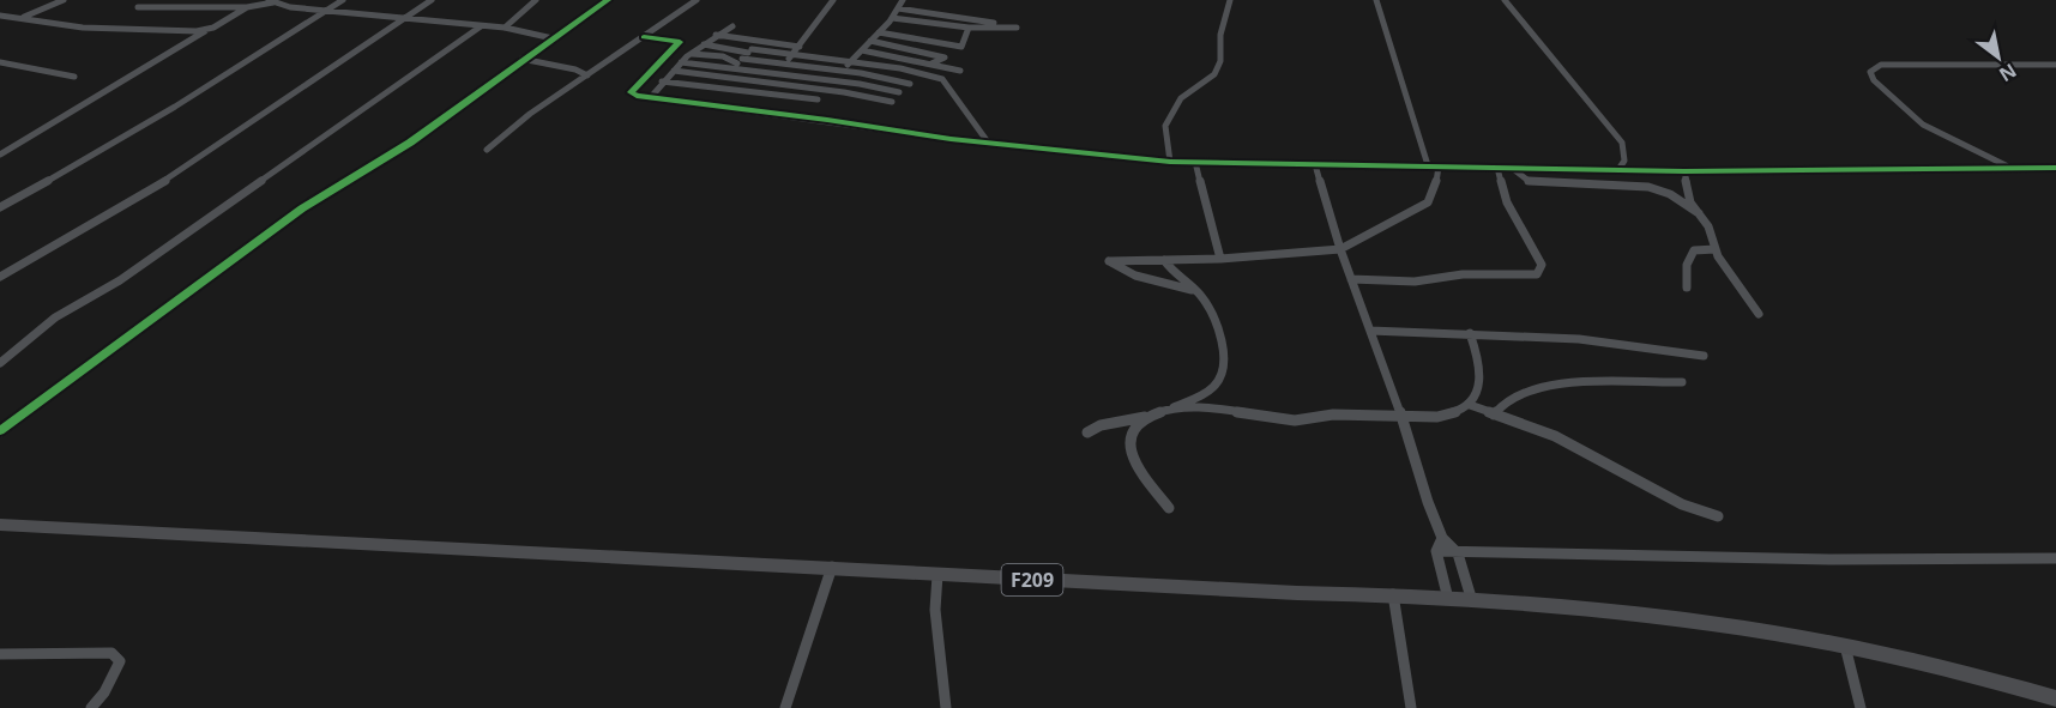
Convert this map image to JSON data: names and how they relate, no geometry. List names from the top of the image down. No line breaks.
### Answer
{"streets":{"main road":["F209"]},"north":"bottom right"}
